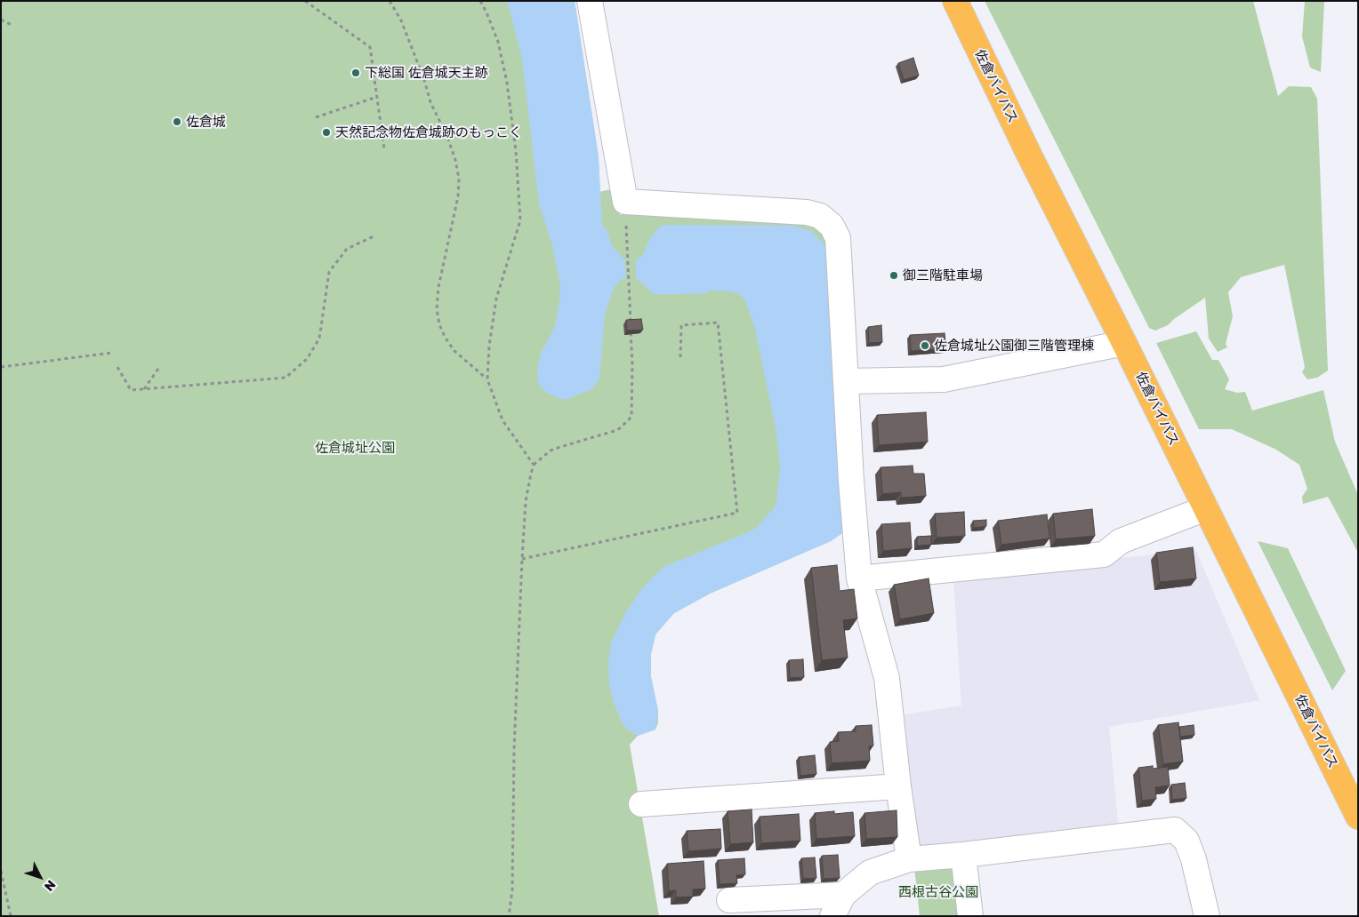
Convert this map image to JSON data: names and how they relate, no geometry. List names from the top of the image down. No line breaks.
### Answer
{"streets":{"highway":["佐倉バイパス"]},"parks":["佐倉城址公園","西根古谷公園"],"places":["下総国 佐倉城天主跡","佐倉城","天然記念物佐倉城跡のもっこく","御三階駐車場","佐倉城址公園御三階管理棟"],"north":"bottom right"}
